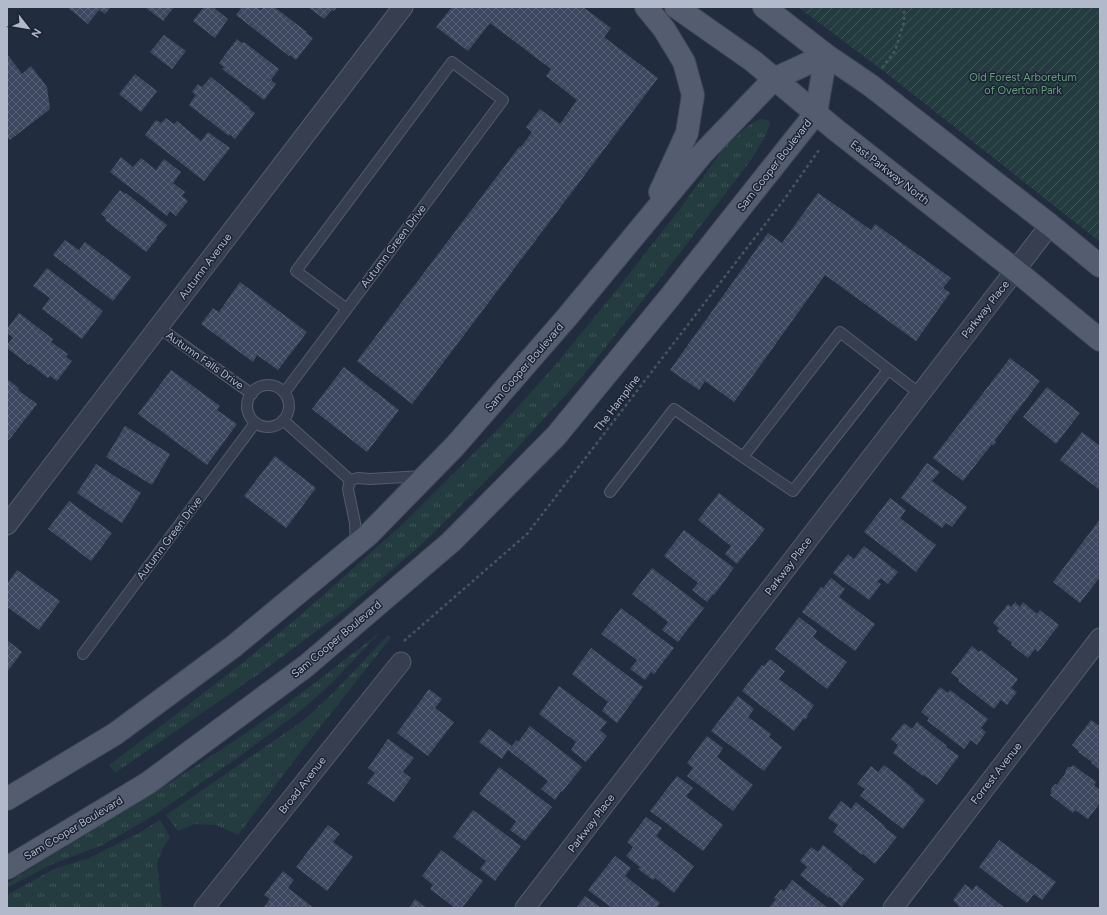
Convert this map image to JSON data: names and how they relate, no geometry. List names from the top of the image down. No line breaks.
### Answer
{"streets":{"main road":["Sam Cooper Boulevard","East Parkway North"],"street":["Autumn Avenue","Parkway Place","Forrest Avenue","Broad Avenue"],"lane":["Autumn Green Drive","Autumn Falls Drive"],"path":["The Hampline"]},"crossings":[["Sam Cooper Boulevard","East Parkway North"],["East Parkway North","Parkway Place"],["Autumn Green Drive","Autumn Falls Drive"],["Autumn Avenue","Autumn Falls Drive"]],"parks":["Old Forest Arboretum of Overton Park"],"north":"bottom right"}
